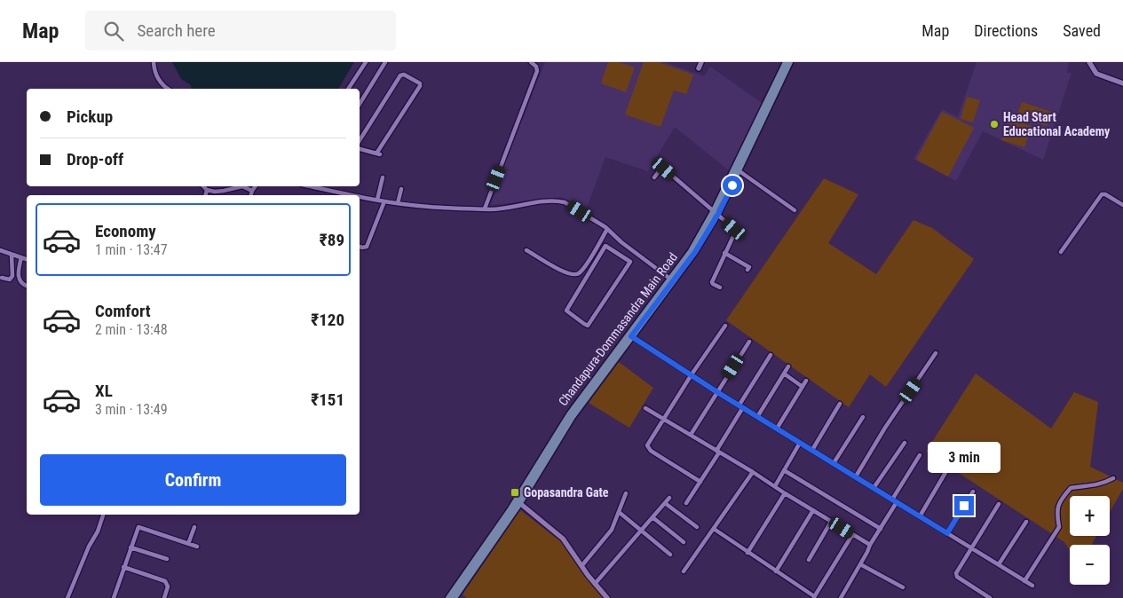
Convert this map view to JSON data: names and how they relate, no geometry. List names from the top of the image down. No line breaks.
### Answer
{"streets":{"main road":["Chandapura-Dommasandra Main Road"]},"places":{"other":["Head Start Educational Academy"],"transit":["Gopasandra Gate"]},"page":{"header":"Map","search":"Search here","nav":["Map","Directions","Saved"],"banner":["Pickup","Drop-off"],"list":[{"name":"Economy","note":"1 min · 13:47","value":"₹89"},{"name":"Comfort","note":"2 min · 13:48","value":"₹120"},{"name":"XL","note":"3 min · 13:49","value":"₹151"}],"bubble":"3 min","buttons":"Confirm","map_buttons":["+","−"]}}
